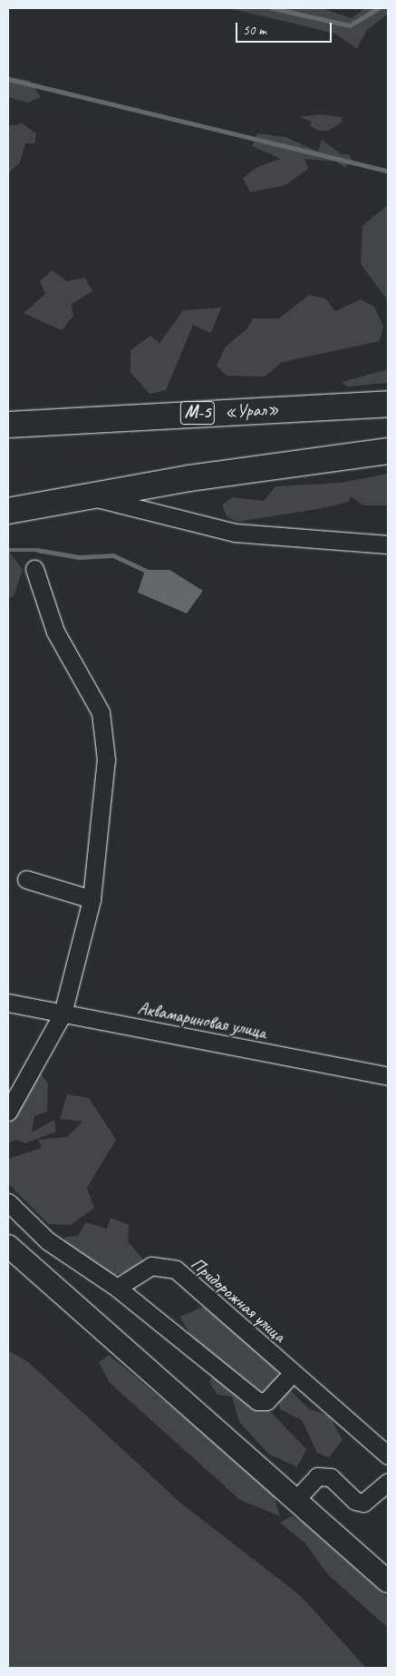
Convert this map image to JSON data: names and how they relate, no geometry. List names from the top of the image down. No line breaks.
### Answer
{"streets":{"highway":["«Урал»","М-5"],"street":["Аквамариновая улица","Придорожная улица"]},"scale_bar":"50 m"}
